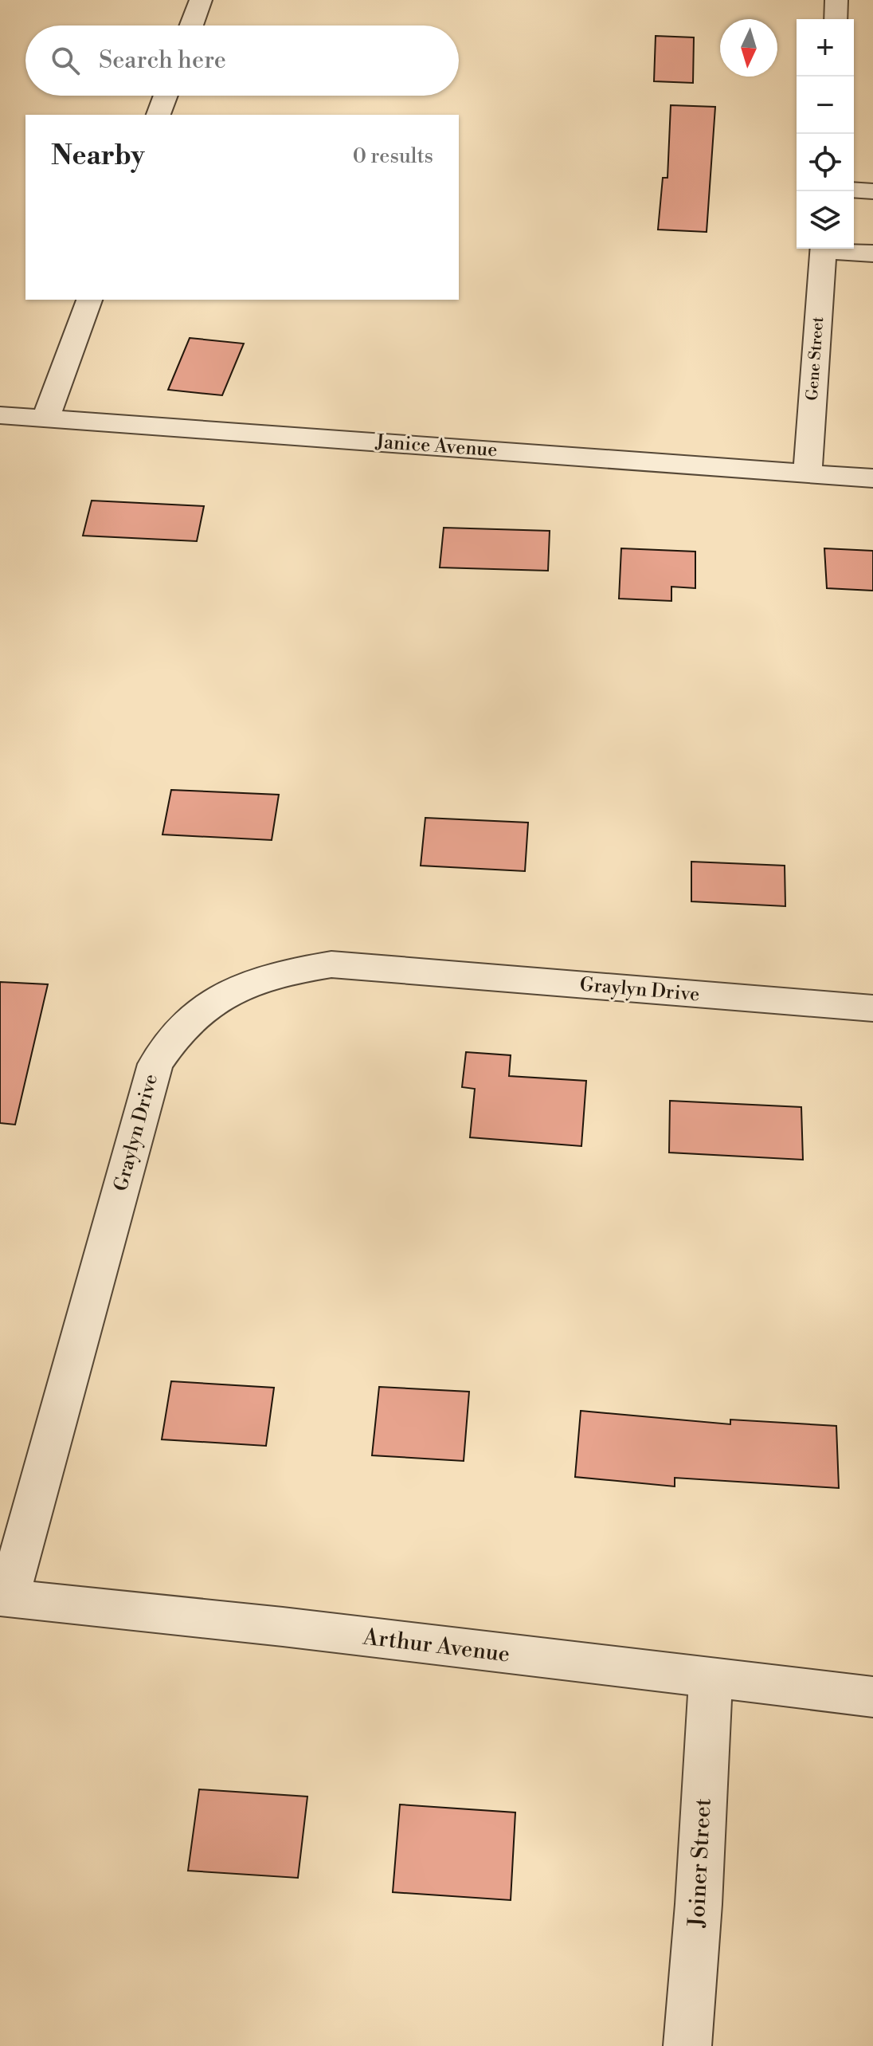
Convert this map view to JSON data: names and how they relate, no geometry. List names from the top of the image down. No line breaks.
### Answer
{"streets":{"street":["Gene Street","Janice Avenue","Graylyn Drive","Arthur Avenue","Joiner Street"]},"crossings":[["Gene Street","Janice Avenue"],["Graylyn Drive","Arthur Avenue"],["Arthur Avenue","Joiner Street"]],"north":"bottom","page":{"map_buttons":["+","−"],"search":"Search here","heading":["Nearby","0 results"]}}
